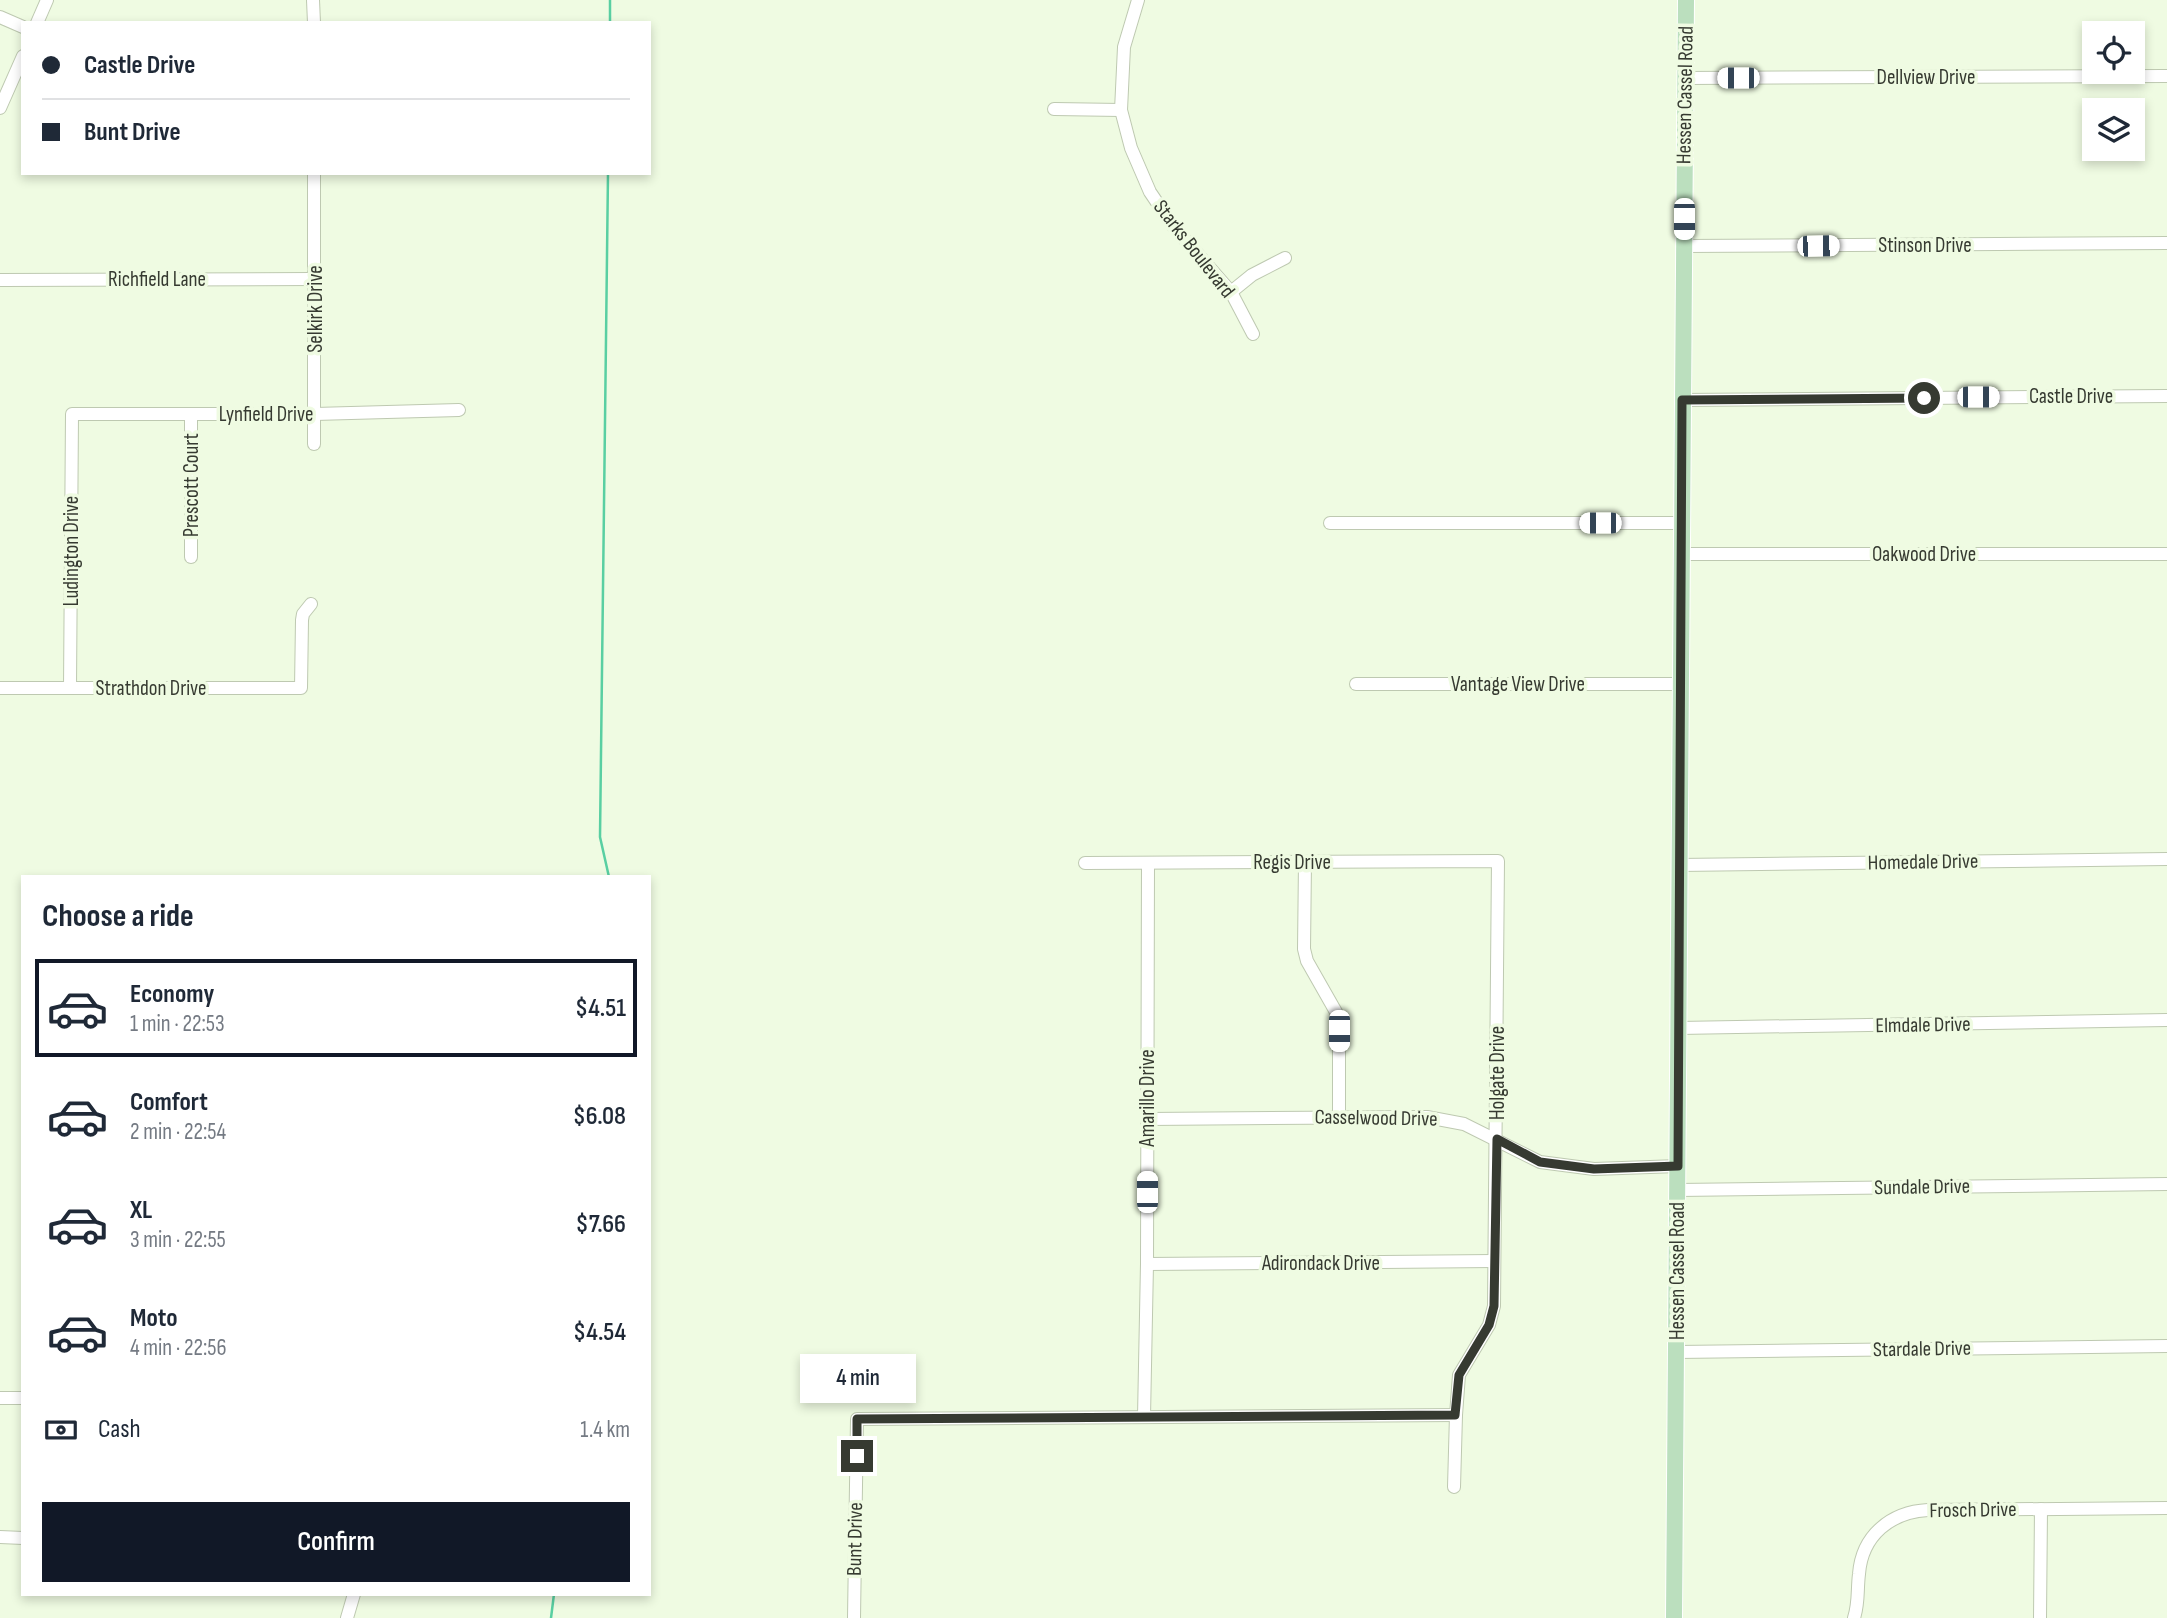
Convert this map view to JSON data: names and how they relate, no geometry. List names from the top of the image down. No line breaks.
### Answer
{"streets":{"main road":["Hessen Cassel Road"],"street":["Dellview Drive","Stinson Drive","Starks Boulevard","Richfield Lane","Selkirk Drive","Castle Drive","Lynfield Drive","Prescott Court","Ludington Drive","Oakwood Drive","Vantage View Drive","Strathdon Drive","Regis Drive","Homedale Drive","Elmdale Drive","Holgate Drive","Amarillo Drive","Casselwood Drive","Sundale Drive","Adirondack Drive","Stardale Drive","Frosch Drive","Bunt Drive"]},"crossings":[["Dellview Drive","Hessen Cassel Road"],["Hessen Cassel Road","Stinson Drive"],["Hessen Cassel Road","Castle Drive"],["Hessen Cassel Road","Oakwood Drive"],["Hessen Cassel Road","Vantage View Drive"],["Hessen Cassel Road","Homedale Drive"],["Hessen Cassel Road","Elmdale Drive"],["Hessen Cassel Road","Casselwood Drive"],["Hessen Cassel Road","Sundale Drive"],["Hessen Cassel Road","Stardale Drive"],["Richfield Lane","Selkirk Drive"],["Selkirk Drive","Lynfield Drive"],["Lynfield Drive","Prescott Court"],["Lynfield Drive","Ludington Drive"],["Ludington Drive","Strathdon Drive"],["Regis Drive","Holgate Drive"],["Regis Drive","Amarillo Drive"],["Holgate Drive","Casselwood Drive"],["Holgate Drive","Adirondack Drive"],["Amarillo Drive","Casselwood Drive"],["Amarillo Drive","Adirondack Drive"],["Amarillo Drive","Bunt Drive"]],"page":{"banner":["Castle Drive","Bunt Drive"],"heading":"Choose a ride","list":[{"name":"Economy","note":"1 min · 22:53","value":"$4.51"},{"name":"Comfort","note":"2 min · 22:54","value":"$6.08"},{"name":"XL","note":"3 min · 22:55","value":"$7.66"},{"name":"Moto","note":"4 min · 22:56","value":"$4.54"}],"bubble":"4 min","pay":["Cash","1.4 km"],"buttons":"Confirm"}}
